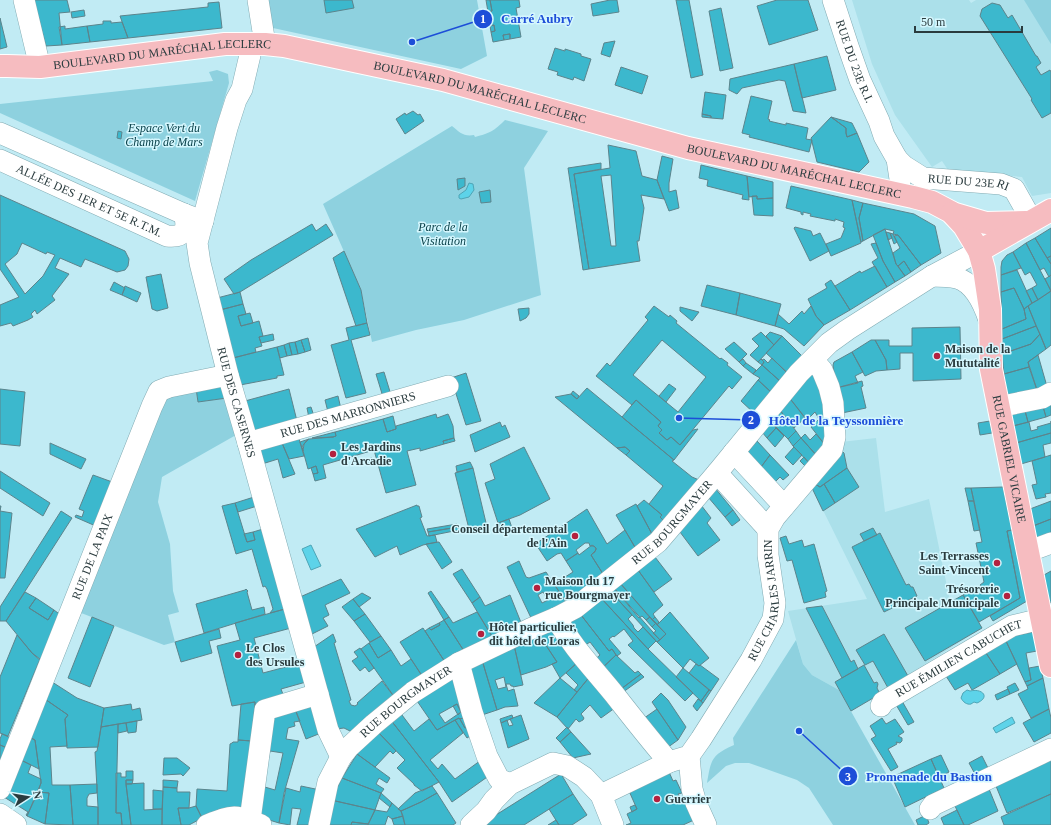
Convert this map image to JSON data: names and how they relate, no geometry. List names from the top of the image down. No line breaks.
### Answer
{"streets":{"main road":["BOULEVARD DU MARÉCHAL LECLERC","RUE GABRIEL VICAIRE"],"street":["RUE DU 23E R.I.","RUE DU 23E RI","ALLÉE DES 1ER ET 5E R.T.M.","RUE DES CASERNES","RUE DES MARRONNIERS","RUE BOURGMAYER","RUE DE LA PAIX","RUE CHARLES JARRIN","RUE ÉMILIEN CABUCHET"]},"crossings":[["BOULEVARD DU MARÉCHAL LECLERC","RUE DU 23E R.I."],["BOULEVARD DU MARÉCHAL LECLERC","RUE DU 23E RI"],["BOULEVARD DU MARÉCHAL LECLERC","RUE DES CASERNES"],["BOULEVARD DU MARÉCHAL LECLERC","RUE GABRIEL VICAIRE"],["BOULEVARD DU MARÉCHAL LECLERC","RUE BOURGMAYER"],["RUE DU 23E R.I.","RUE DU 23E RI"],["ALLÉE DES 1ER ET 5E R.T.M.","RUE DES CASERNES"],["RUE DES CASERNES","RUE DES MARRONNIERS"],["RUE DES CASERNES","RUE BOURGMAYER"],["RUE DES CASERNES","RUE DE LA PAIX"],["RUE GABRIEL VICAIRE","RUE BOURGMAYER"],["RUE GABRIEL VICAIRE","RUE ÉMILIEN CABUCHET"],["RUE BOURGMAYER","RUE CHARLES JARRIN"]],"parks":["Espace Vert du Champ de Mars","Parc de la Visitation"],"places":["Carré Aubry","Maison de la Mututalité","Hôtel de la Teyssonnière","Les Jardins d'Arcadie","Conseil départemental de l'Ain","Les Terrasses Saint-Vincent","Maison du 17 rue Bourgmayer","Trésorerie Principale Municipale","Hôtel particulier, dit hôtel de Loras","Le Clos des Ursules","Promenade du Bastion","Guerrier"],"scale_bar":"50 m","north":"right"}
